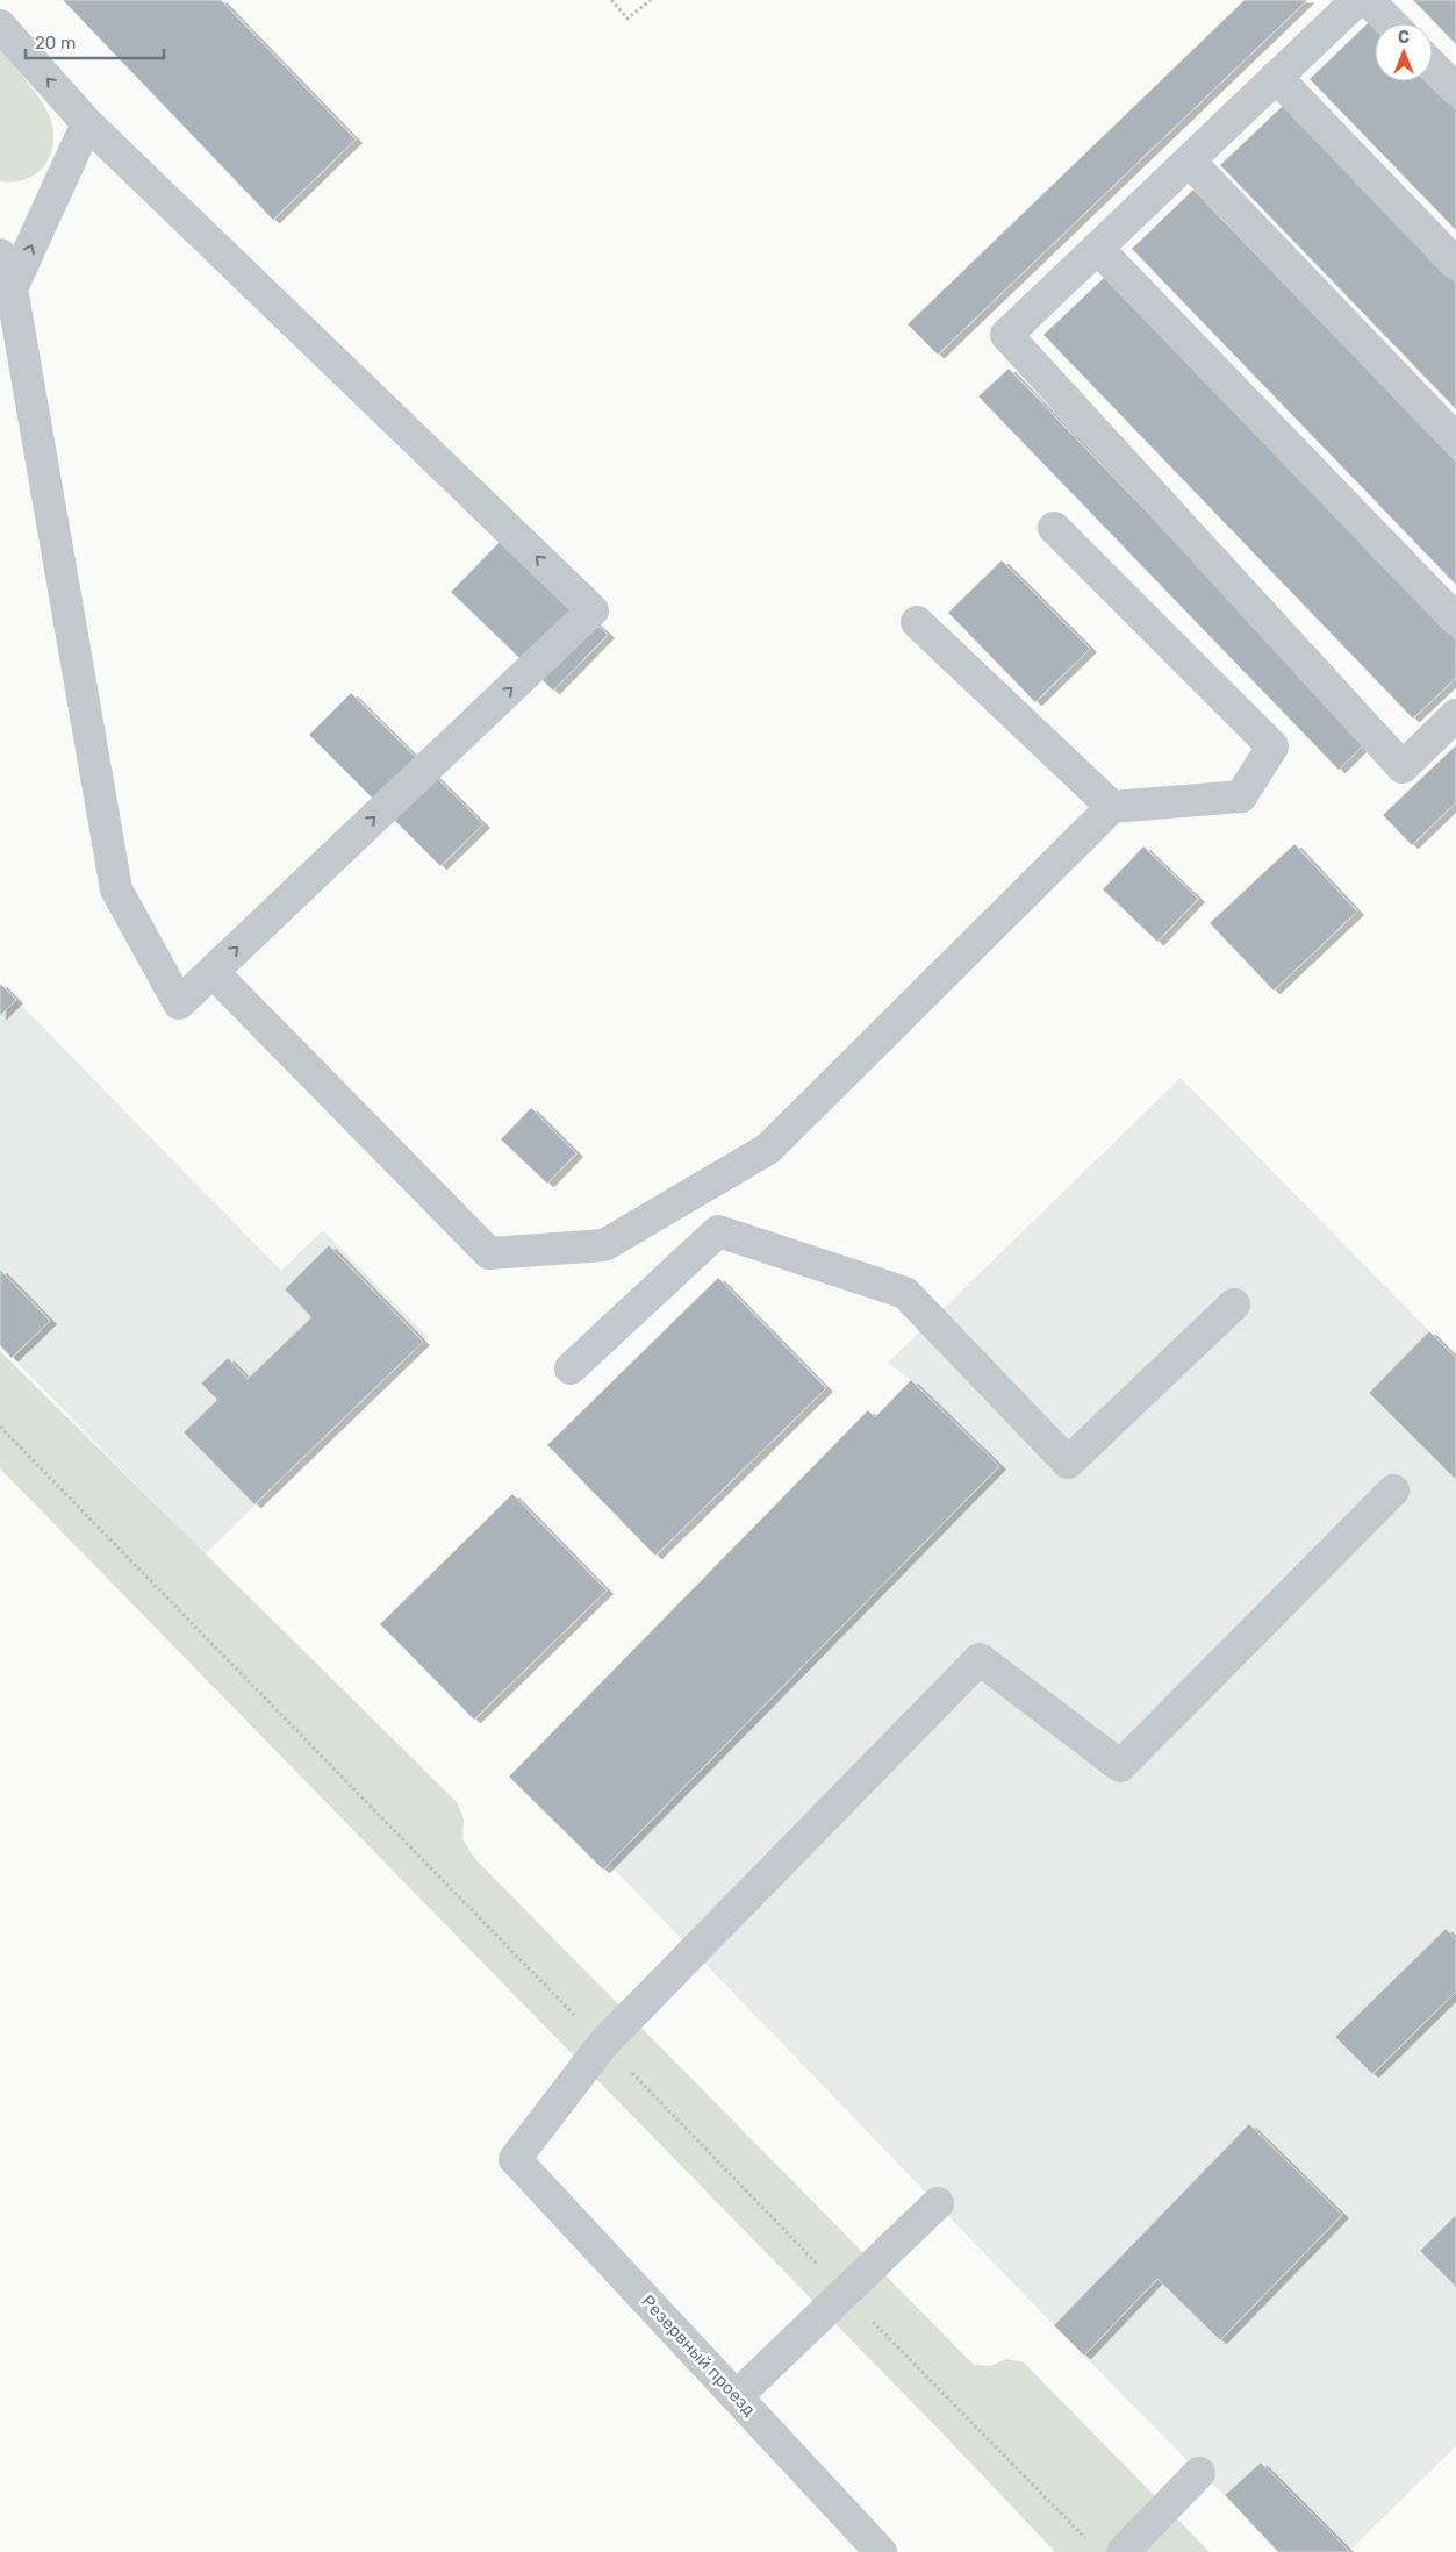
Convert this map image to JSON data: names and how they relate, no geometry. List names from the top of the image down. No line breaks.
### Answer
{"streets":{"street":["Резервный проезд"]},"scale_bar":"20 m","north":"top"}
